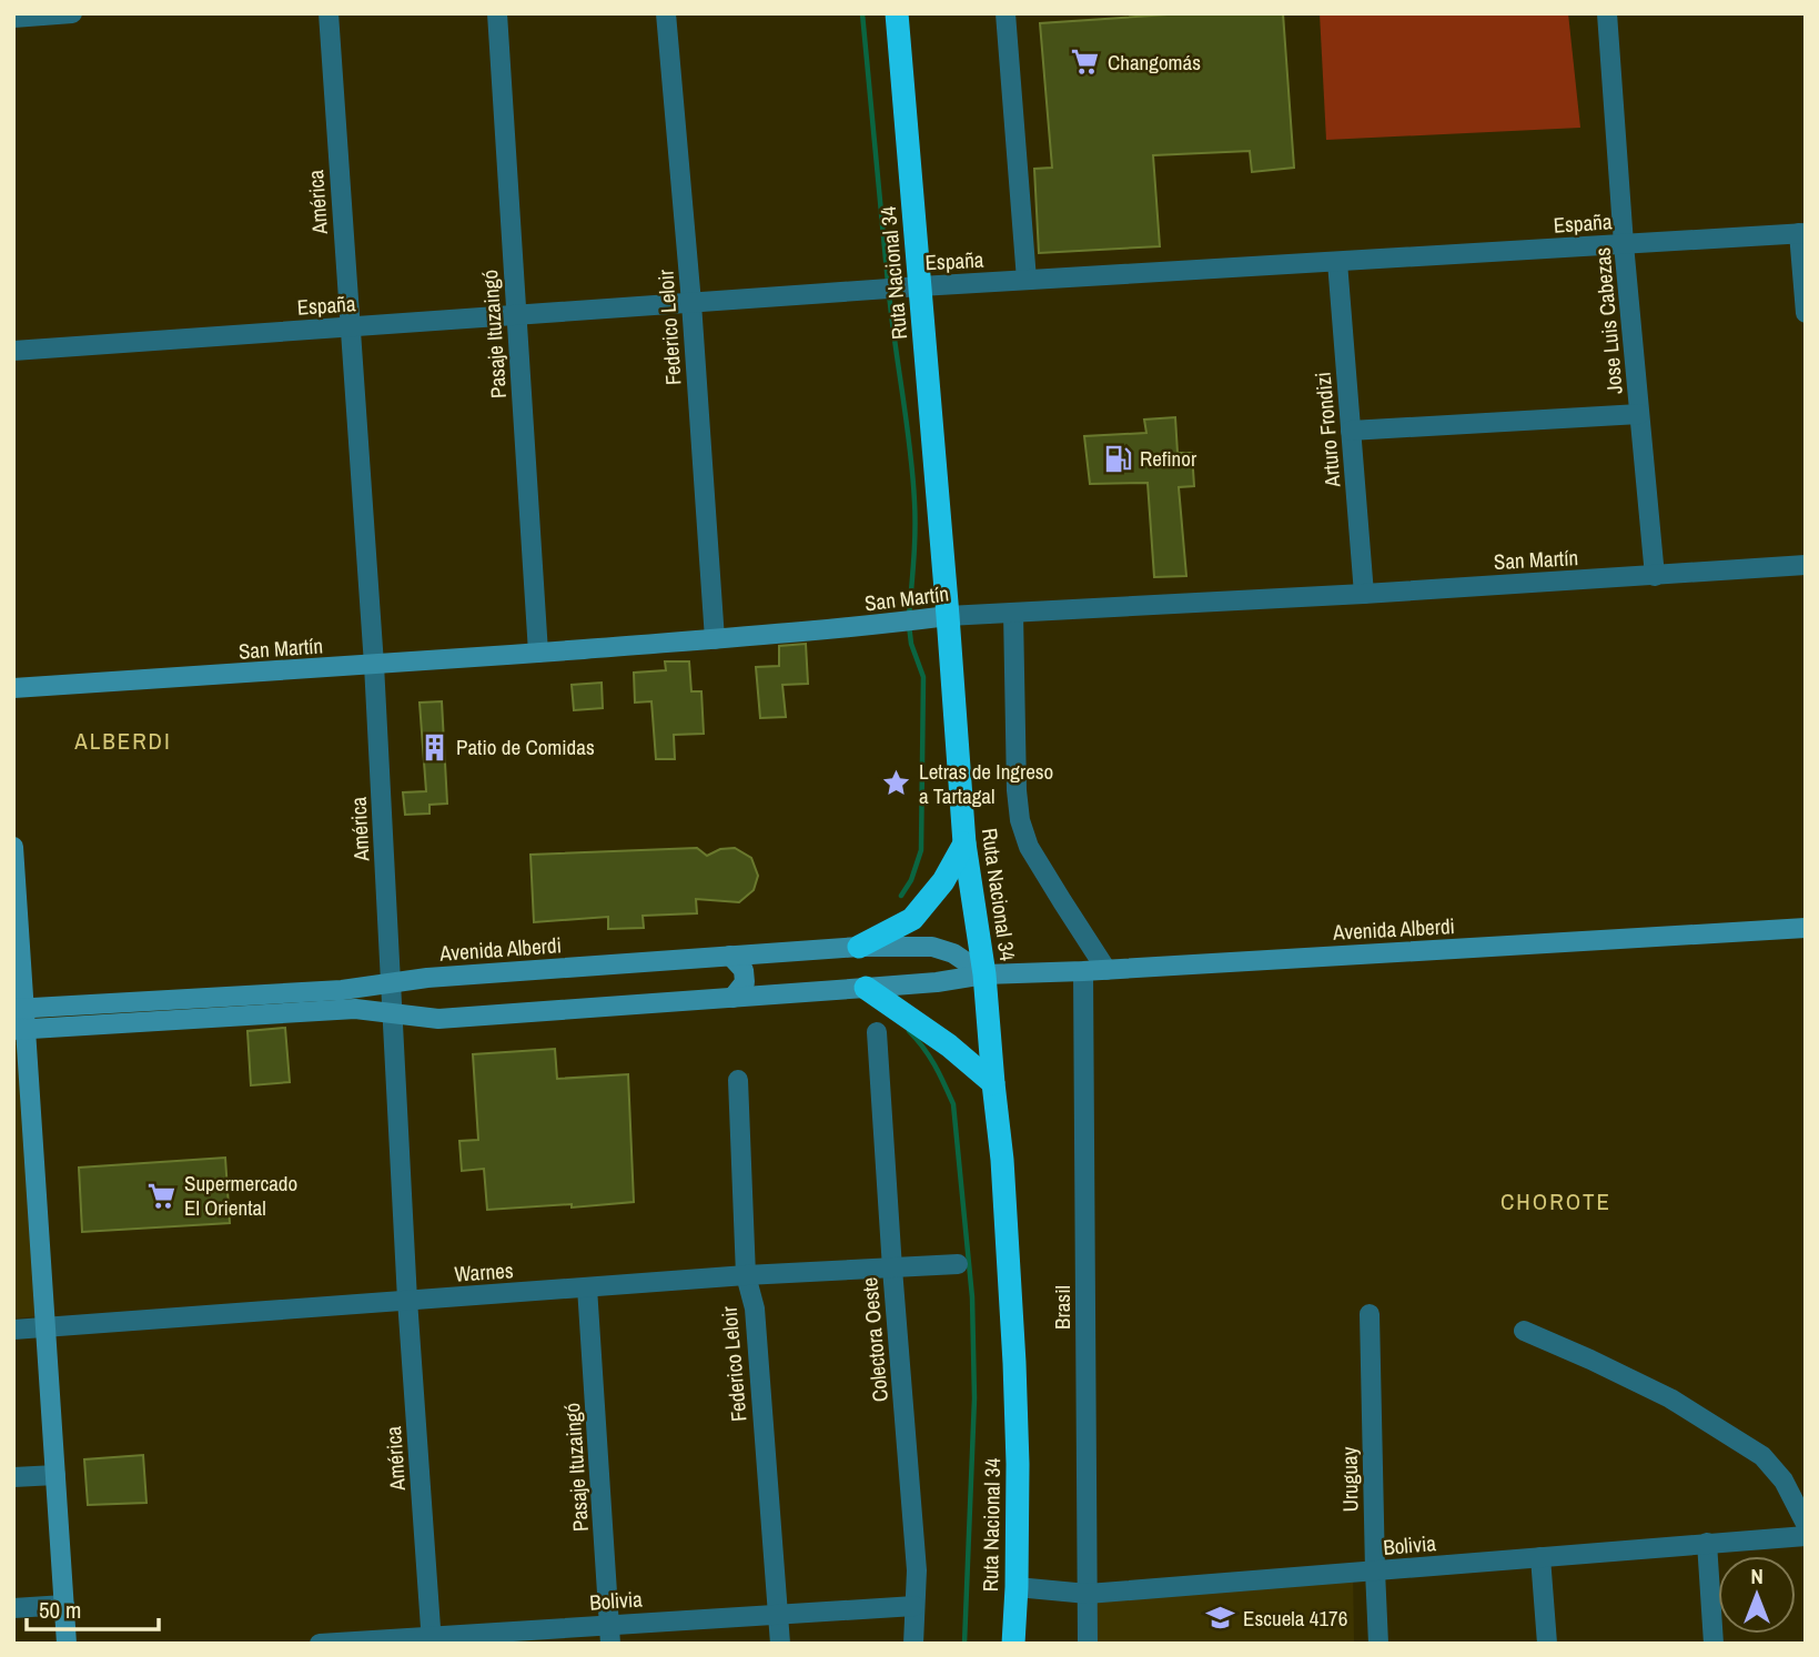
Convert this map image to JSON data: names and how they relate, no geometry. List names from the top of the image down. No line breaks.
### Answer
{"streets":{"highway":["Ruta Nacional 34"],"main road":["San Martín","Avenida Alberdi"],"street":["América","España","Jose Luis Cabezas","Federico Leloir","Pasaje Ituzaingó","Arturo Frondizi","Warnes","Brasil","Colectora Oeste","Uruguay","Bolivia"]},"crossings":[["América","España"],["América","San Martín"],["América","Avenida Alberdi"],["América","Warnes"],["América","Bolivia"],["España","Ruta Nacional 34"],["España","Jose Luis Cabezas"],["España","Federico Leloir"],["España","Pasaje Ituzaingó"],["España","Arturo Frondizi"],["Ruta Nacional 34","San Martín"],["Ruta Nacional 34","Avenida Alberdi"],["Ruta Nacional 34","Bolivia"],["Jose Luis Cabezas","San Martín"],["Federico Leloir","San Martín"],["Federico Leloir","Warnes"],["Federico Leloir","Bolivia"],["Pasaje Ituzaingó","San Martín"],["Pasaje Ituzaingó","Warnes"],["Pasaje Ituzaingó","Bolivia"],["Arturo Frondizi","San Martín"],["Avenida Alberdi","Brasil"],["Warnes","Colectora Oeste"],["Brasil","Bolivia"],["Colectora Oeste","Bolivia"],["Uruguay","Bolivia"]],"districts":["ALBERDI","CHOROTE"],"places":{"supermarket":["Changomás","Supermercado El Oriental"],"fuel station":["Refinor"],"building":["Patio de Comidas"],"place":["Letras de Ingreso a Tartagal"],"school or university":["Escuela 4176"]},"scale_bar":"50 m","north":"top"}
